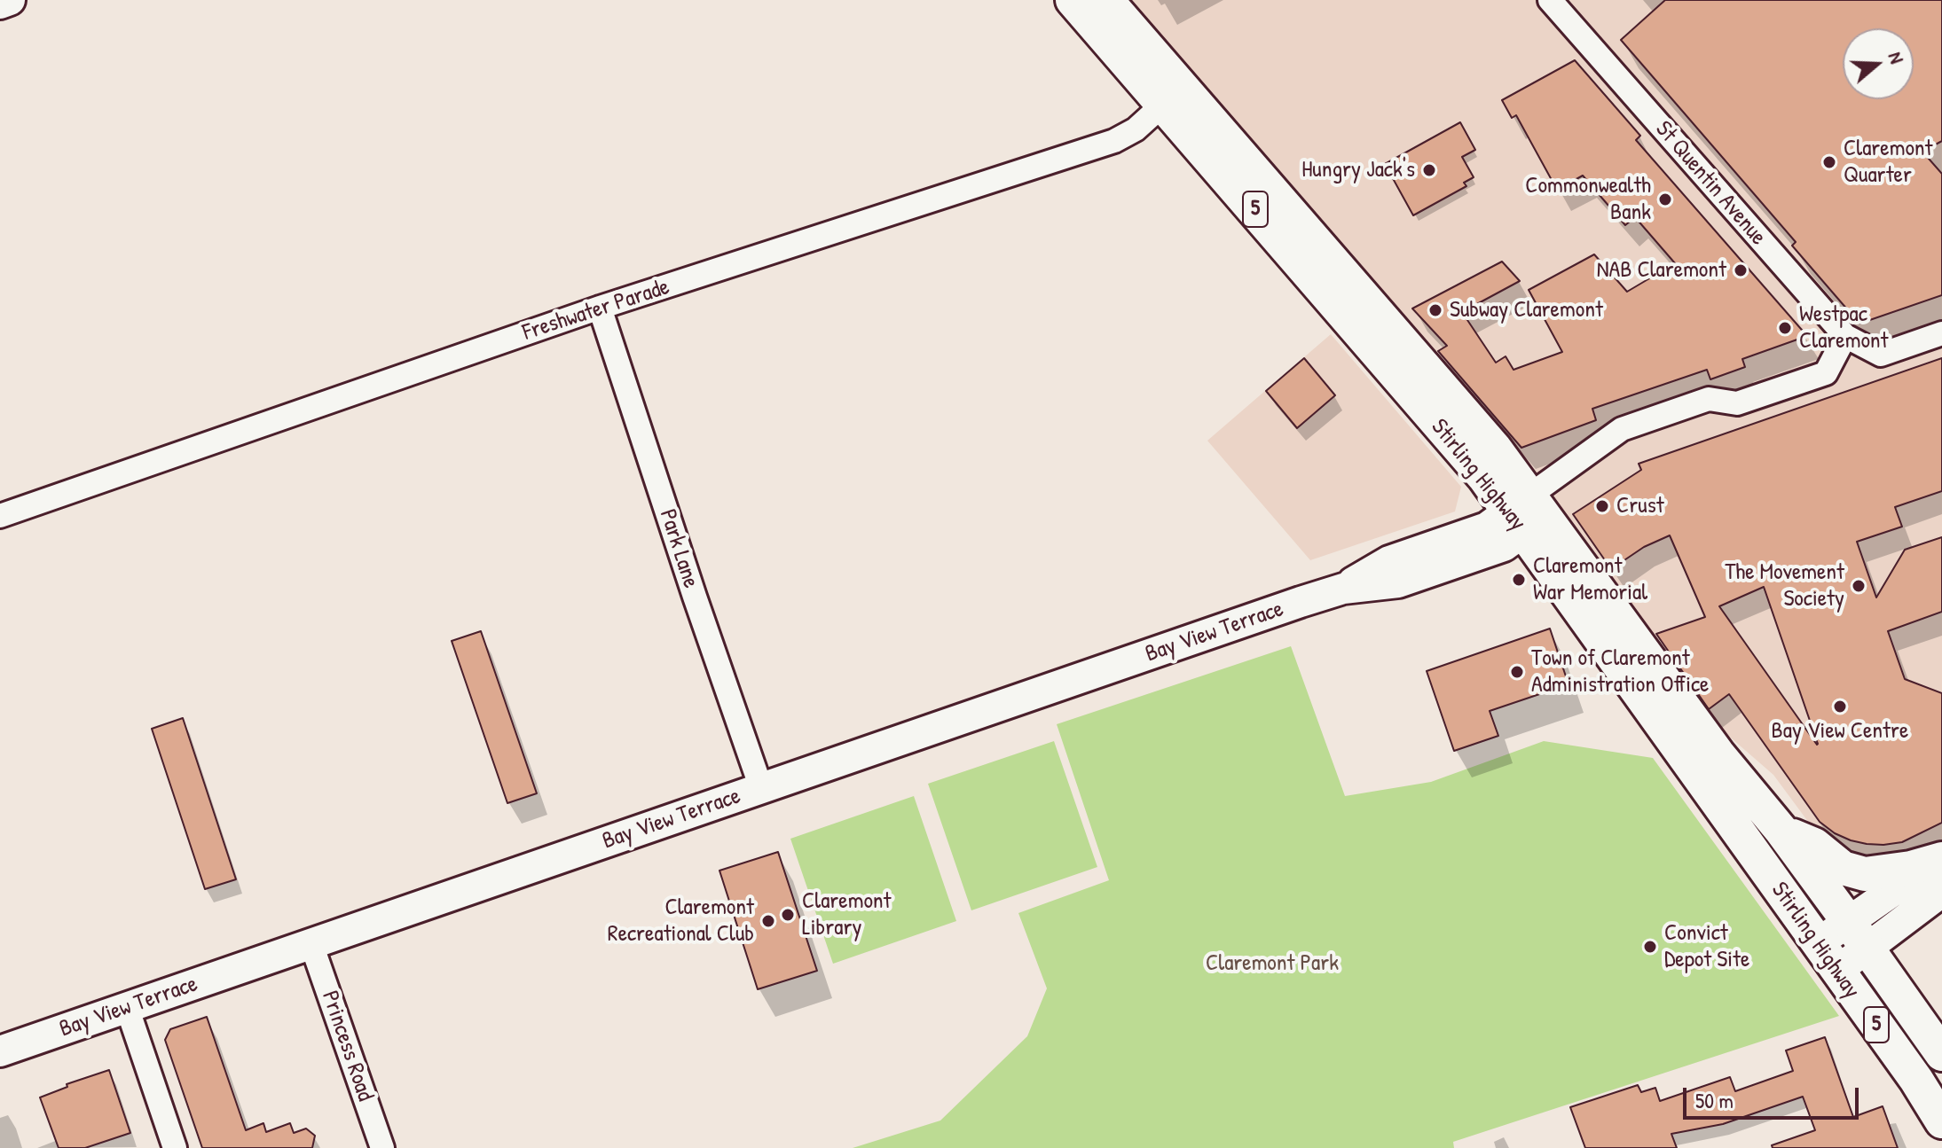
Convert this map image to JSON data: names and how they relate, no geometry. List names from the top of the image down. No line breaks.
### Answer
{"streets":{"highway":["5","Stirling Highway"],"main road":["Bay View Terrace"],"street":["St Quentin Avenue","Freshwater Parade","Park Lane","Princess Road"]},"crossings":[["St Quentin Avenue","Bay View Terrace"],["Freshwater Parade","Stirling Highway"],["Freshwater Parade","Park Lane"],["Stirling Highway","Bay View Terrace"],["Park Lane","Bay View Terrace"],["Bay View Terrace","Princess Road"]],"parks":["Claremont Park"],"places":["Claremont Quarter","Hungry Jack's","Commonwealth Bank","NAB Claremont","Subway Claremont","Westpac Claremont","Crust","Claremont War Memorial","The Movement Society","Town of Claremont Administration Office","Bay View Centre","Claremont Library","Claremont Recreational Club","Convict Depot Site"],"scale_bar":"50 m","north":"right"}
